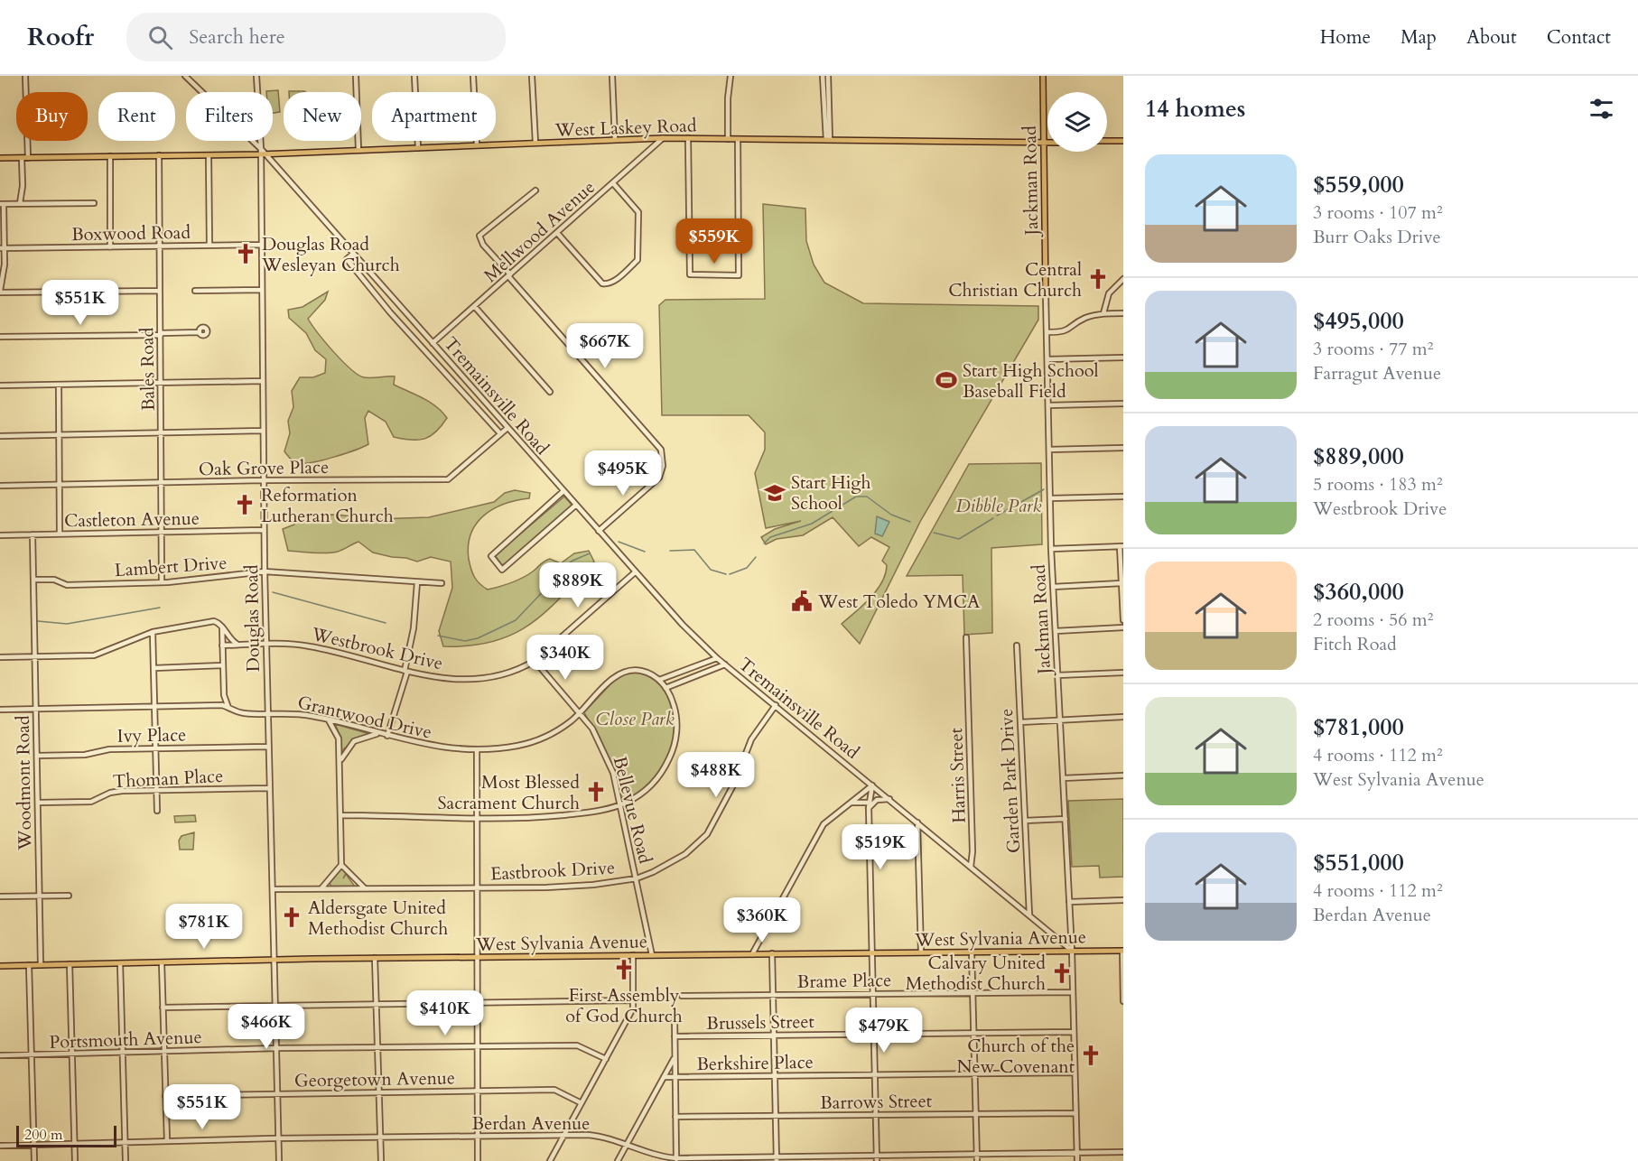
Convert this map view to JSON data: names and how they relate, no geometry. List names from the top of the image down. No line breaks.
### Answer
{"streets":{"main road":["West Laskey Road","Jackman Road","West Sylvania Avenue"],"street":["Mellwood Avenue","Boxwood Road","Bales Road","Tremainsville Road","Oak Grove Place","Castleton Avenue","Lambert Drive","Douglas Road","Westbrook Drive","Grantwood Drive","Ivy Place","Harris Street","Thoman Place","Garden Park Drive","Woodmont Road","Bellevue Road","Eastbrook Drive","Brame Place","Brussels Street","Portsmouth Avenue","Berkshire Place","Georgetown Avenue","Barrows Street","Berdan Avenue"]},"crossings":[["West Laskey Road","Jackman Road"],["West Laskey Road","Mellwood Avenue"],["West Laskey Road","Bales Road"],["West Laskey Road","Tremainsville Road"],["West Laskey Road","Douglas Road"],["Jackman Road","Tremainsville Road"],["Jackman Road","West Sylvania Avenue"],["Jackman Road","Brame Place"],["Jackman Road","Brussels Street"],["Jackman Road","Berkshire Place"],["Jackman Road","Barrows Street"],["Jackman Road","Berdan Avenue"],["Mellwood Avenue","Tremainsville Road"],["Boxwood Road","Bales Road"],["Boxwood Road","Douglas Road"],["Bales Road","Oak Grove Place"],["Bales Road","Castleton Avenue"],["Bales Road","Lambert Drive"],["Tremainsville Road","Oak Grove Place"],["Tremainsville Road","Douglas Road"],["Tremainsville Road","Westbrook Drive"],["Tremainsville Road","Harris Street"],["Tremainsville Road","Garden Park Drive"],["Tremainsville Road","Eastbrook Drive"],["Tremainsville Road","West Sylvania Avenue"],["Oak Grove Place","Douglas Road"],["Castleton Avenue","Douglas Road"],["Castleton Avenue","Woodmont Road"],["Lambert Drive","Douglas Road"],["Lambert Drive","Woodmont Road"],["Douglas Road","Westbrook Drive"],["Douglas Road","Grantwood Drive"],["Douglas Road","Ivy Place"],["Douglas Road","Thoman Place"],["Douglas Road","Eastbrook Drive"],["Douglas Road","West Sylvania Avenue"],["Douglas Road","Portsmouth Avenue"],["Douglas Road","Georgetown Avenue"],["Douglas Road","Berdan Avenue"],["Westbrook Drive","Bellevue Road"],["Grantwood Drive","Woodmont Road"],["Grantwood Drive","Bellevue Road"],["Ivy Place","Woodmont Road"],["Thoman Place","Woodmont Road"],["Woodmont Road","West Sylvania Avenue"],["Bellevue Road","Eastbrook Drive"],["Bellevue Road","West Sylvania Avenue"]],"parks":["Dibble Park","Close Park"],"places":{"church":["Douglas Road Wesleyan Church","Central Christian Church","Reformation Lutheran Church","Most Blessed Sacrament Church","Aldersgate United Methodist Church","First Assembly of God Church","Calvary United Methodist Church","Church of the New Covenant"],"sports":["Start High School Baseball Field"],"school or university":["Start High School"],"public building":["West Toledo YMCA"]},"scale_bar":"200 m","page":{"header":"Roofr","search":"Search here","nav":["Home","Map","About","Contact"],"heading":"14 homes","chip":["Buy","Rent","Filters","New","Apartment"],"list":[{"name":"$559,000","note":"3 rooms · 107 m² · Burr Oaks Drive"},{"name":"$495,000","note":"3 rooms · 77 m² · Farragut Avenue"},{"name":"$889,000","note":"5 rooms · 183 m² · Westbrook Drive"},{"name":"$360,000","note":"2 rooms · 56 m² · Fitch Road"},{"name":"$781,000","note":"4 rooms · 112 m² · West Sylvania Avenue"},{"name":"$551,000","note":"4 rooms · 112 m² · Berdan Avenue"}],"price":["$559K","$551K","$667K","$495K","$889K","$340K","$488K","$519K","$360K","$781K","$410K","$466K","$479K","$551K"],"scale":"200 m"}}
